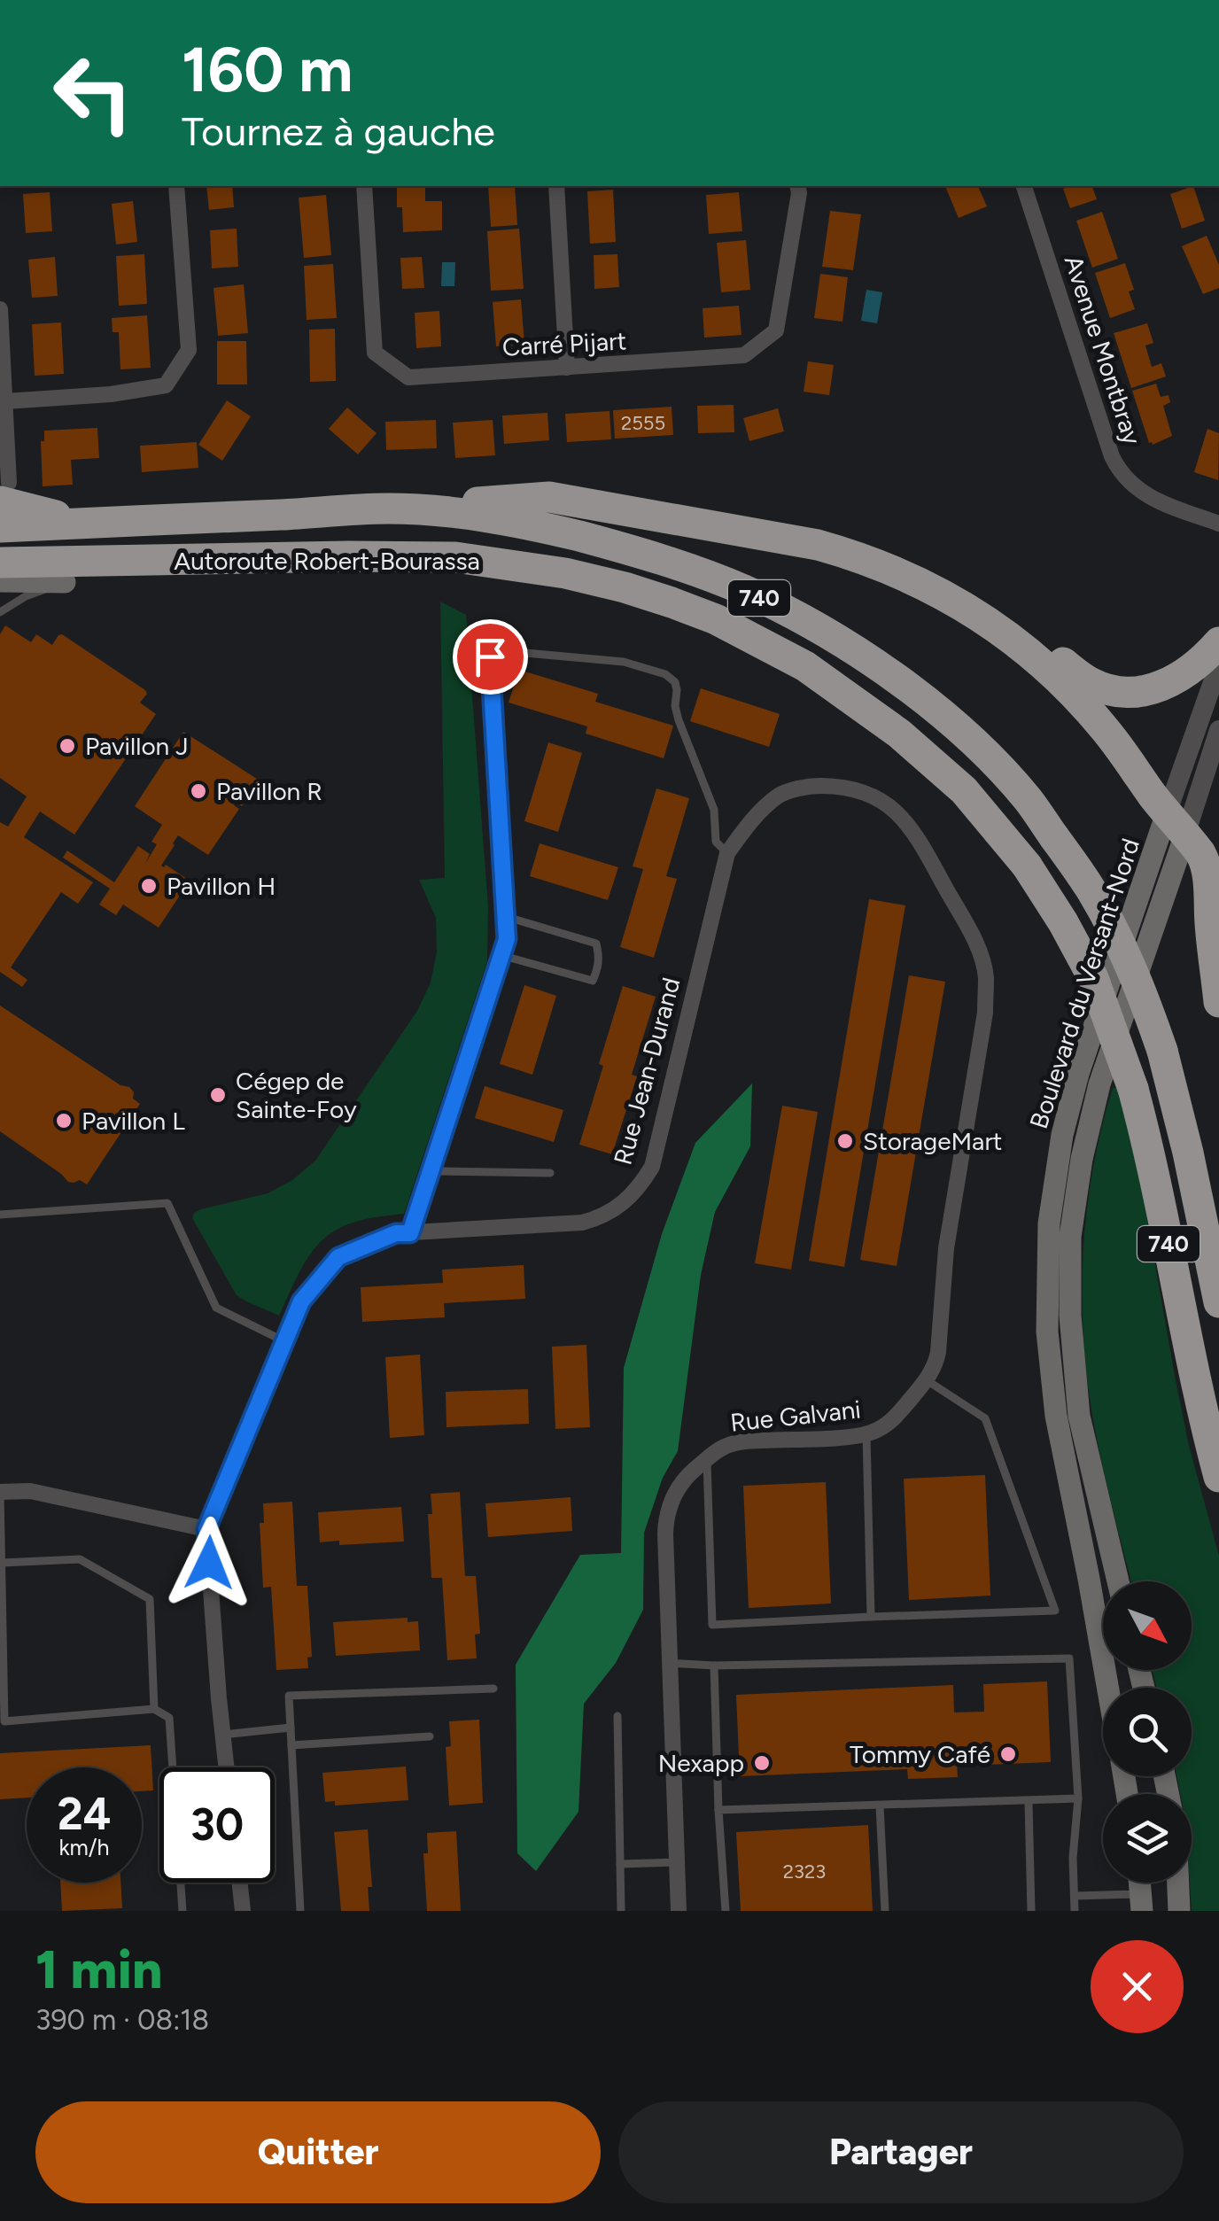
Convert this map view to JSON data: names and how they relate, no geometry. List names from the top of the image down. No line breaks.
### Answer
{"streets":{"highway":["Autoroute Robert-Bourassa","740"],"main road":["Boulevard du Versant-Nord"],"street":["Carré Pijart","Avenue Montbray","Rue Jean-Durand","Rue Galvani"]},"crossings":[["Rue Jean-Durand","Rue Galvani"]],"places":["Pavillon J","Pavillon R","Pavillon H","Cégep de Sainte-Foy","Pavillon L","StorageMart","Tommy Café","Nexapp"],"house_numbers":["2555","2323"],"north":"bottom right","page":{"turn":["160 m","Tournez à gauche"],"speed":"24 km/h","limit":"30","heading":["1 min","390 m · 08:18"],"buttons":["Quitter","Partager"]}}
